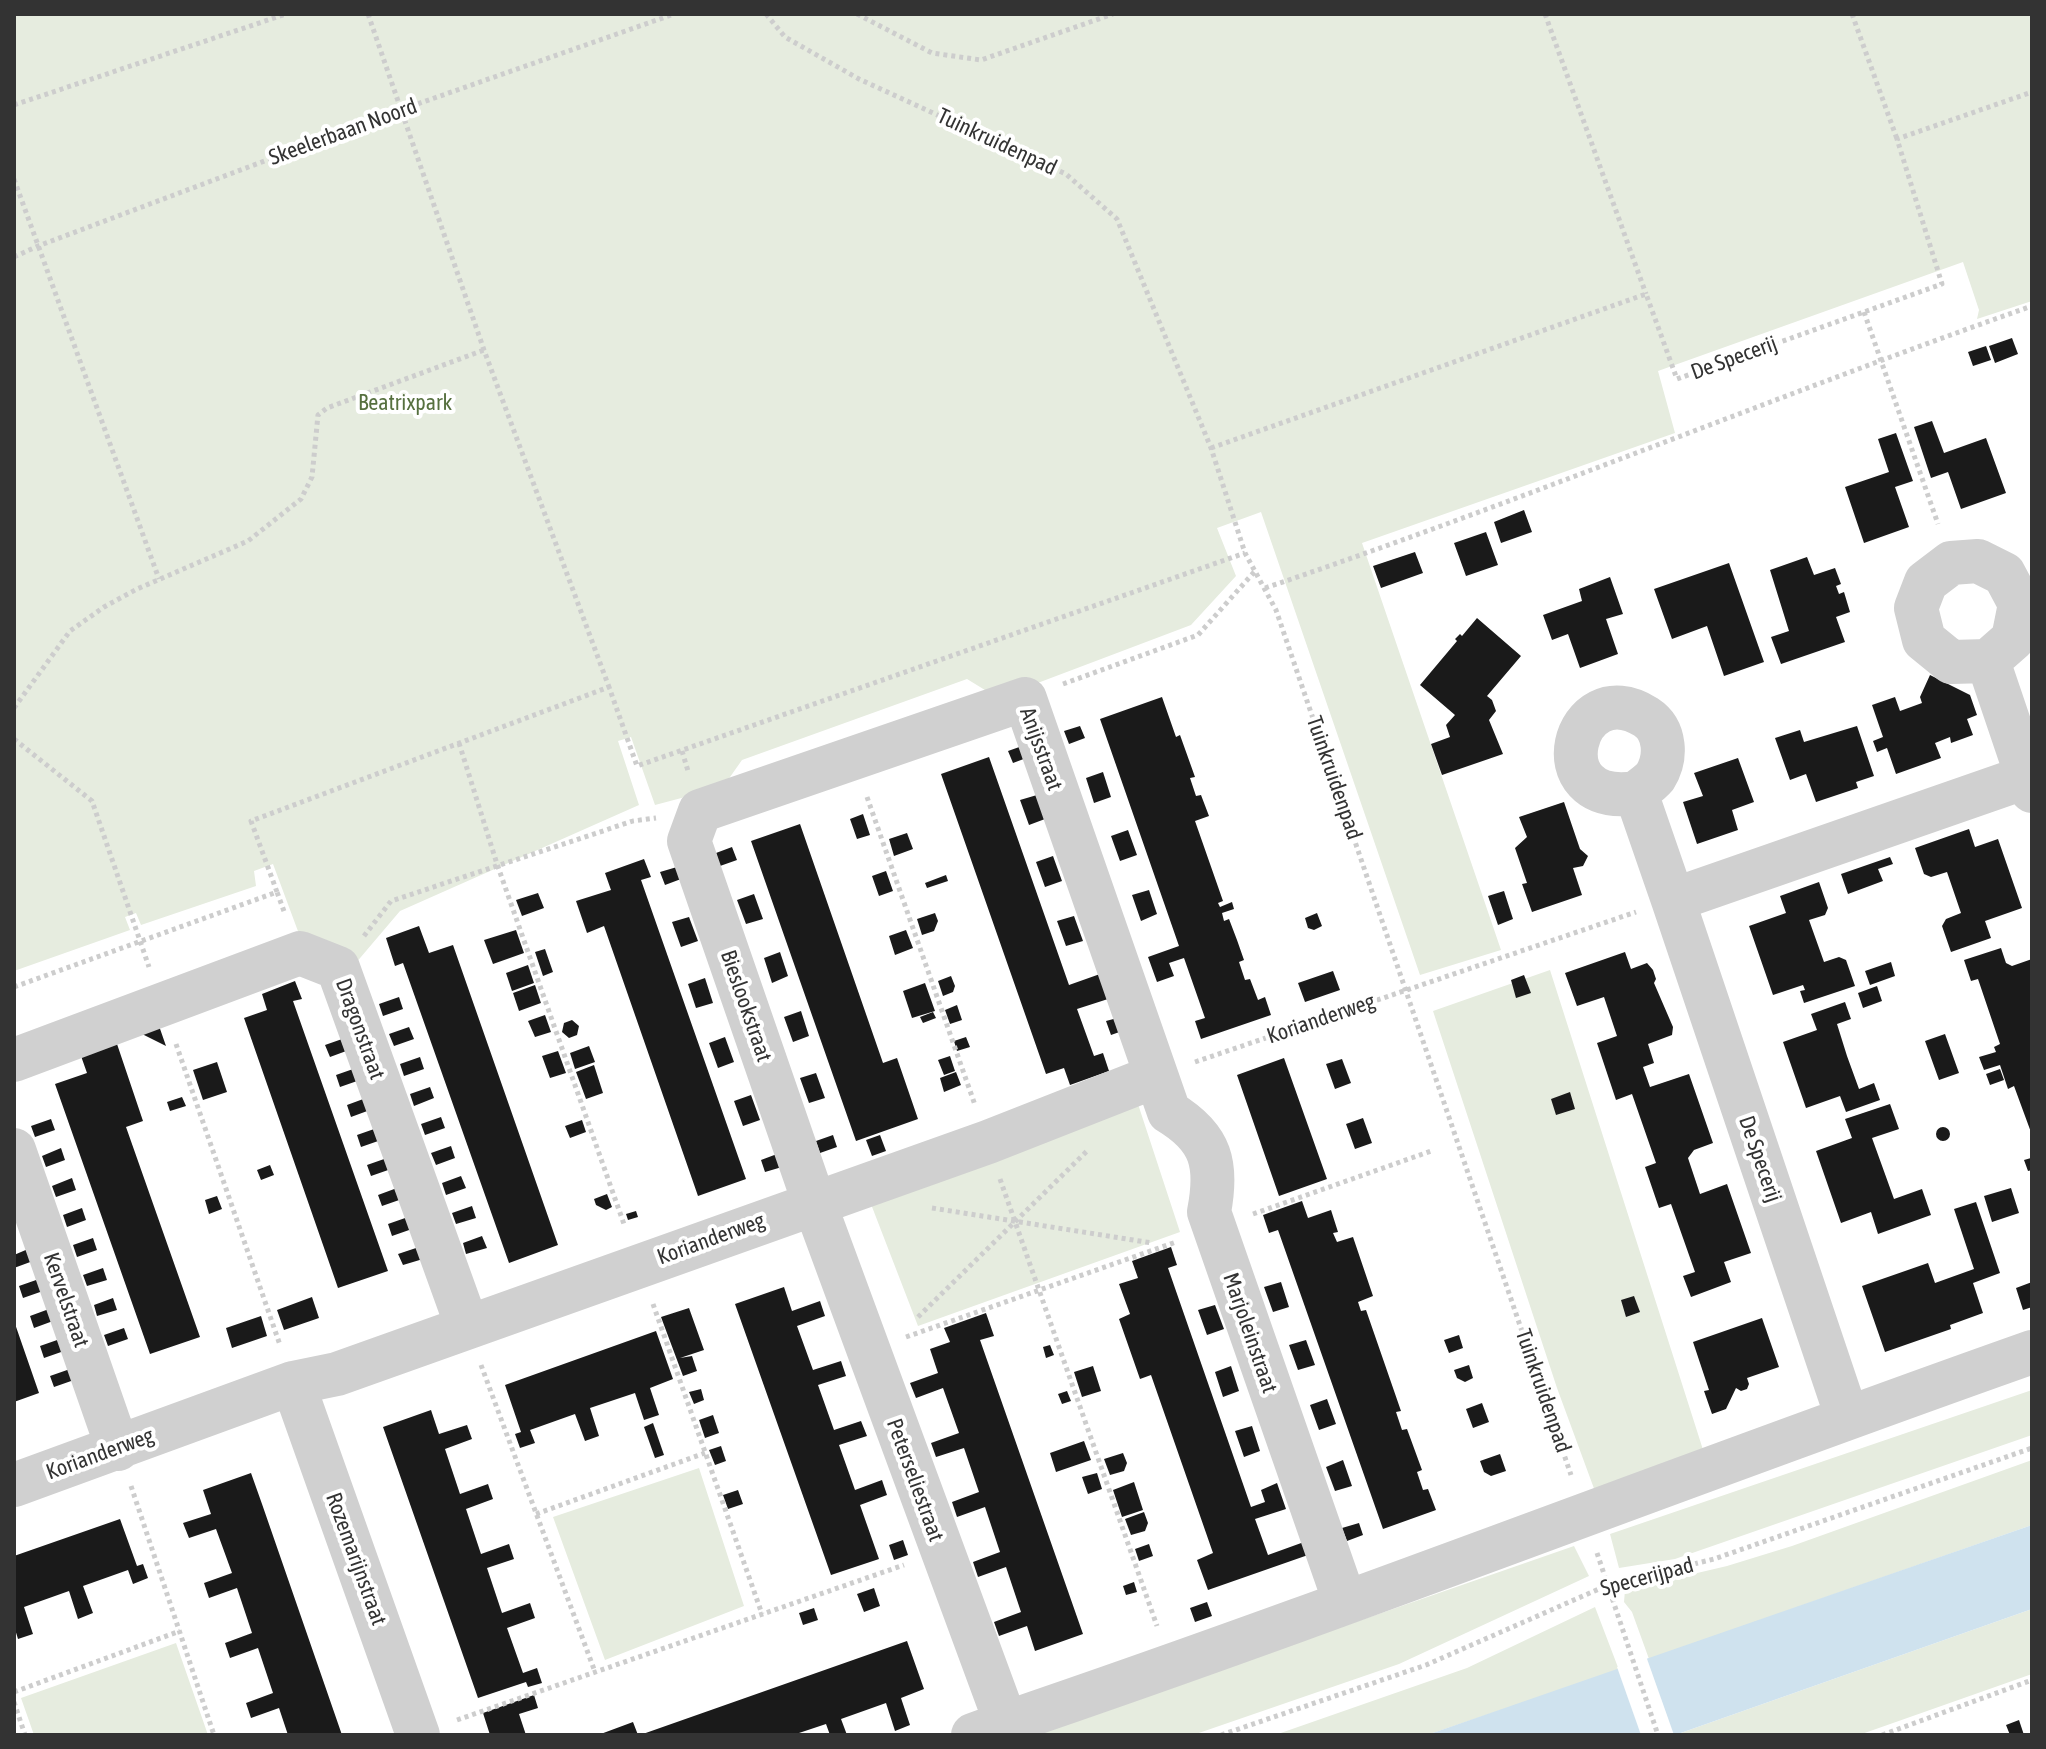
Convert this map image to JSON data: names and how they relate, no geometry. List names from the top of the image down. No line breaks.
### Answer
{"streets":{"street":["De Specerij","Anijsstraat","Bieslookstraat","Korianderweg","Dragonstraat","Kervelstraat","Marjoleinstraat","Peterseliestraat","Rozemarijnstraat"],"path":["Skeelerbaan Noord","Tuinkruidenpad","Specerijpad"]},"crossings":[["Tuinkruidenpad","Korianderweg"],["Tuinkruidenpad","Specerijpad"],["Anijsstraat","Bieslookstraat"],["Anijsstraat","Korianderweg"],["Anijsstraat","Marjoleinstraat"],["Bieslookstraat","Korianderweg"],["Bieslookstraat","Peterseliestraat"],["Korianderweg","Dragonstraat"],["Korianderweg","Kervelstraat"],["Korianderweg","Marjoleinstraat"],["Korianderweg","Peterseliestraat"],["Korianderweg","Rozemarijnstraat"]],"parks":["Beatrixpark"]}
